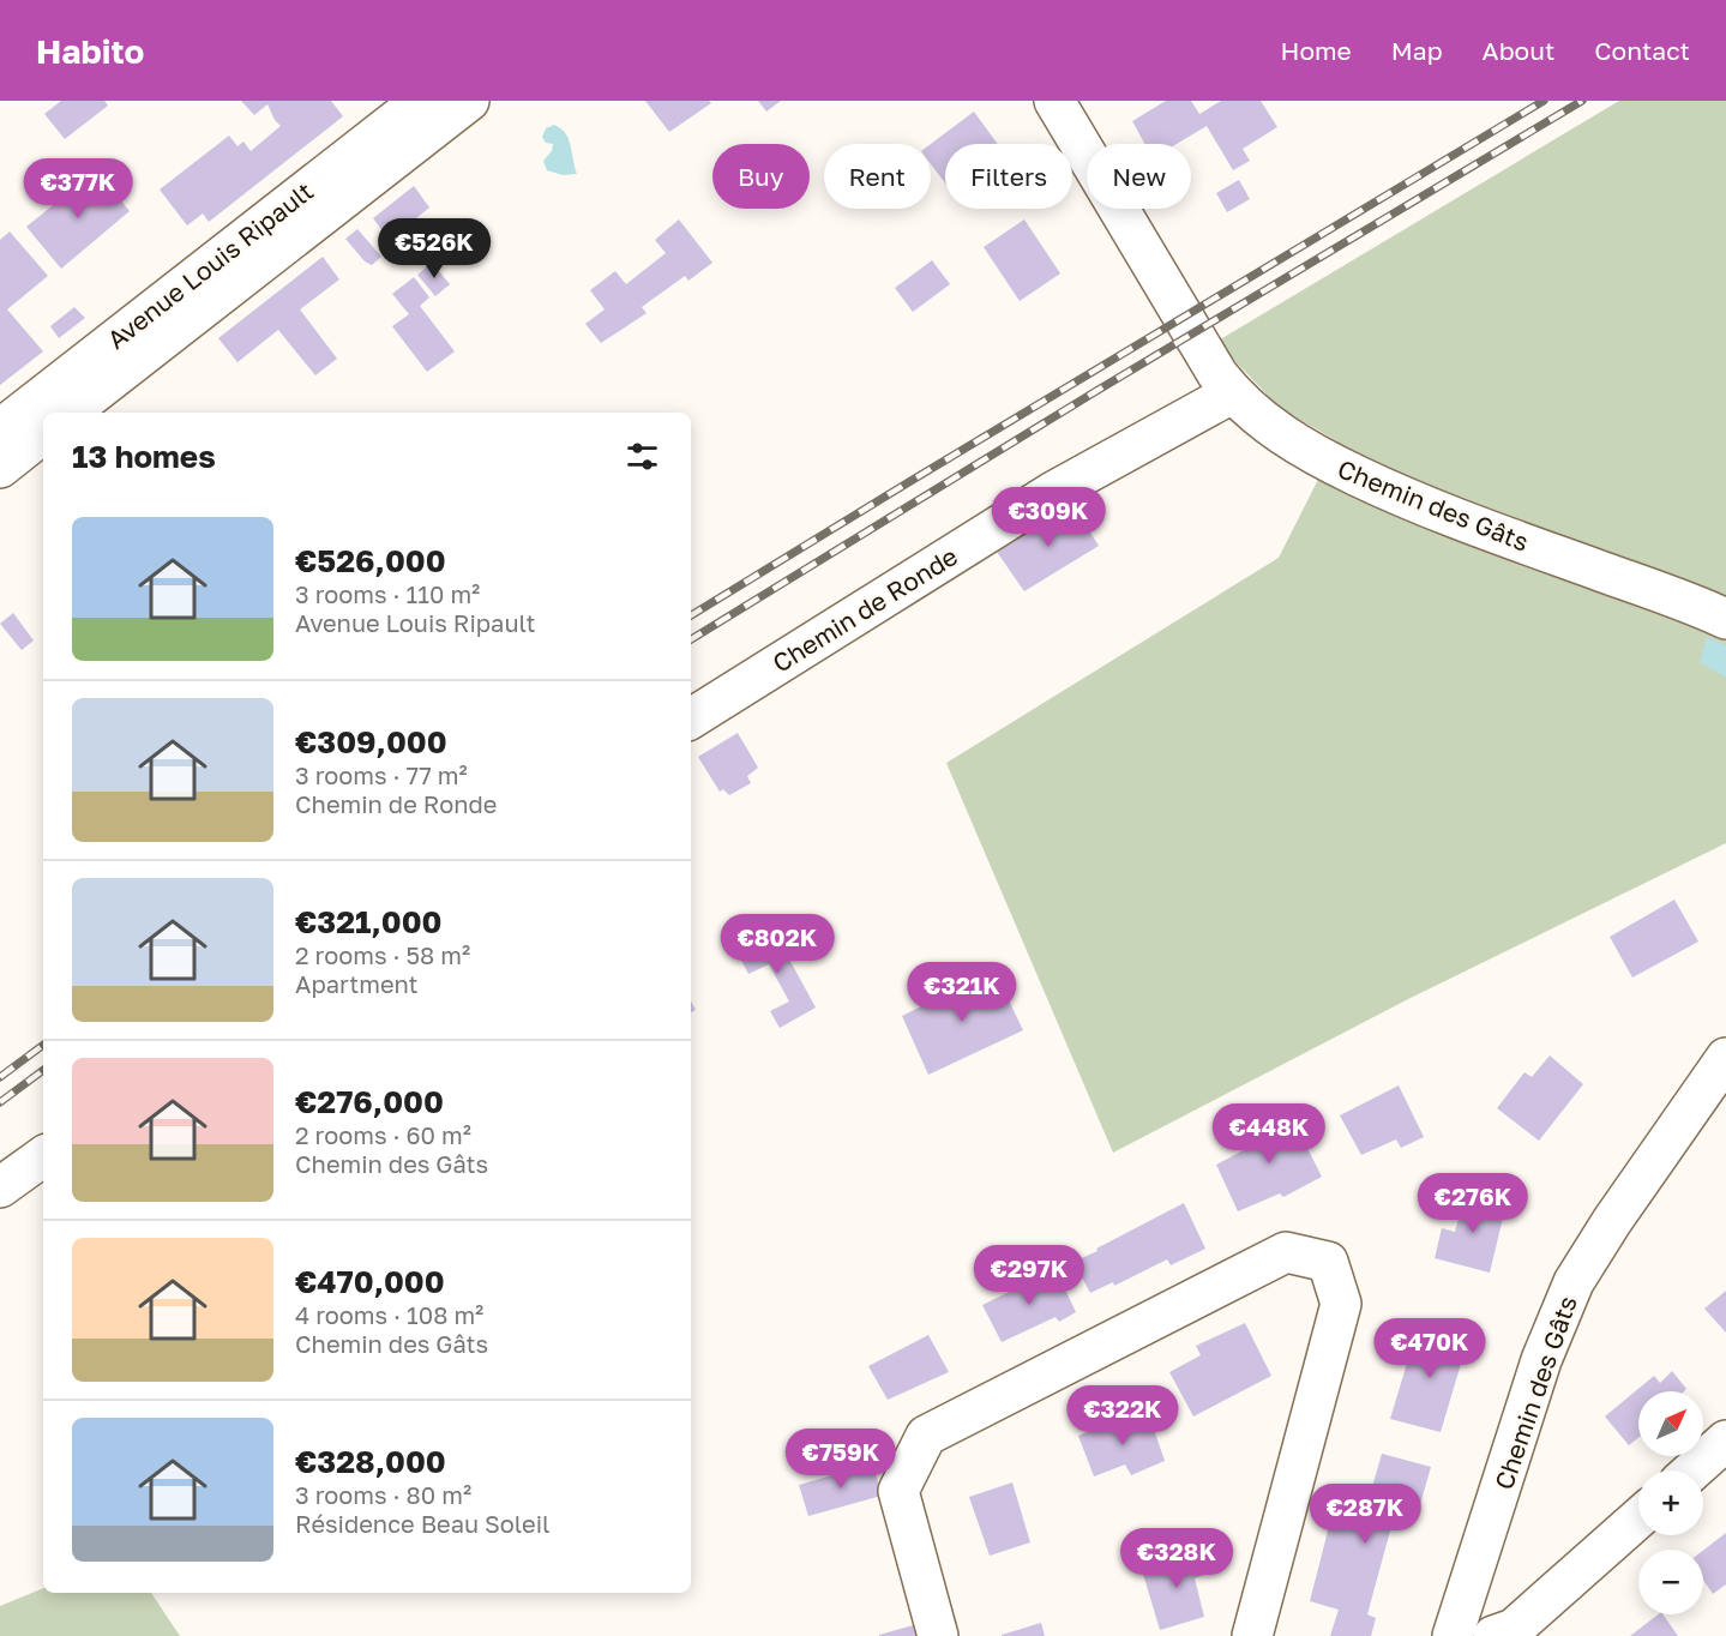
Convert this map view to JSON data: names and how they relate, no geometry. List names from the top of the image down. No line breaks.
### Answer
{"streets":{"street":["Avenue Louis Ripault","Chemin des Gâts","Chemin de Ronde"]},"crossings":[["Chemin des Gâts","Chemin de Ronde"]],"north":"top right","page":{"header":"Habito","nav":["Home","Map","About","Contact"],"chip":["Buy","Rent","Filters","New"],"price":["€377K","€526K","€309K","€802K","€321K","€448K","€276K","€297K","€470K","€322K","€759K","€287K","€328K"],"heading":"13 homes","list":[{"name":"€526,000","note":"3 rooms · 110 m² · Avenue Louis Ripault"},{"name":"€309,000","note":"3 rooms · 77 m² · Chemin de Ronde"},{"name":"€321,000","note":"2 rooms · 58 m² · Apartment"},{"name":"€276,000","note":"2 rooms · 60 m² · Chemin des Gâts"},{"name":"€470,000","note":"4 rooms · 108 m² · Chemin des Gâts"},{"name":"€328,000","note":"3 rooms · 80 m² · Résidence Beau Soleil"}],"map_buttons":["+","−"]}}
